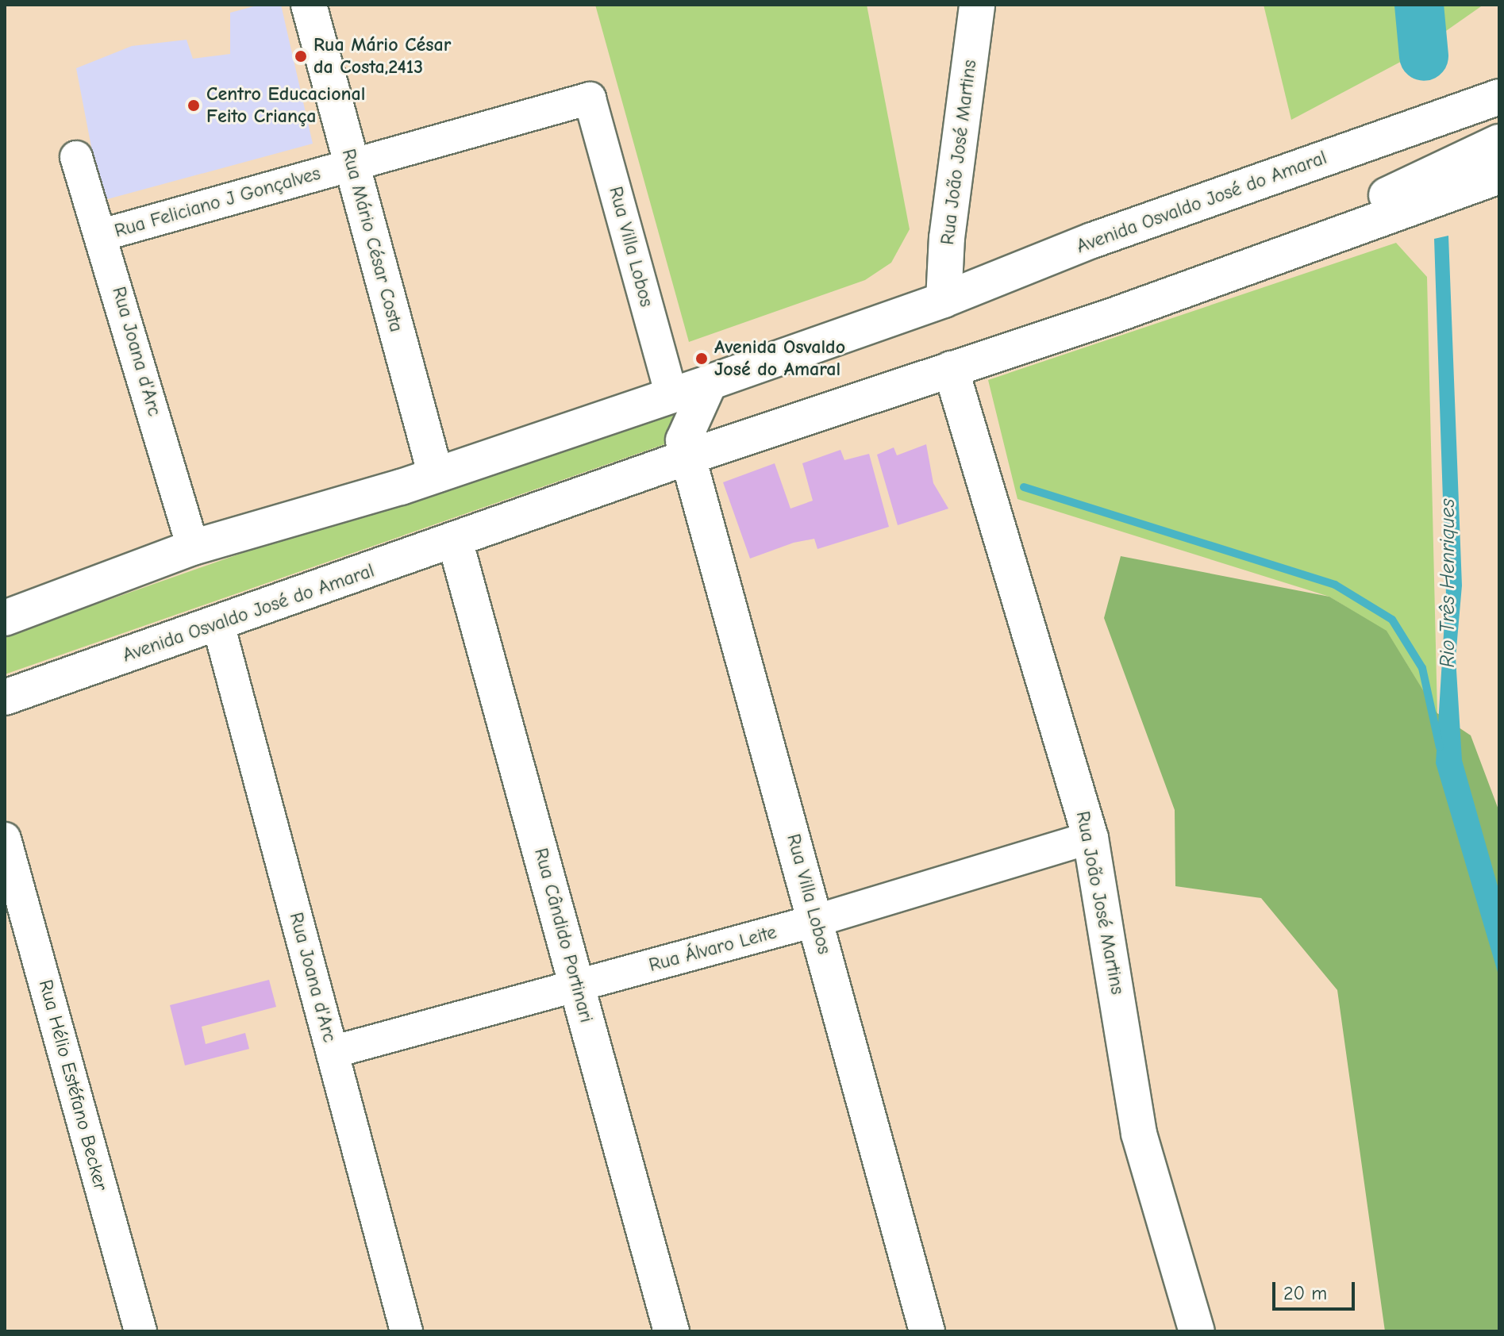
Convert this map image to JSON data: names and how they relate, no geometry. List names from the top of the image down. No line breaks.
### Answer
{"streets":{"main road":["Rua João José Martins","Avenida Osvaldo José do Amaral","Rua Mário César Costa","Rua Villa Lobos","Rua Cândido Portinari"],"street":["Rua Feliciano J Gonçalves","Rua Joana d'Arc","Rua Álvaro Leite","Rua Hélio Estéfano Becker"]},"crossings":[["Rua João José Martins","Avenida Osvaldo José do Amaral"],["Rua João José Martins","Rua Álvaro Leite"],["Rua Feliciano J Gonçalves","Rua Mário César Costa"],["Rua Feliciano J Gonçalves","Rua Villa Lobos"],["Rua Feliciano J Gonçalves","Rua Joana d'Arc"],["Avenida Osvaldo José do Amaral","Rua Mário César Costa"],["Avenida Osvaldo José do Amaral","Rua Villa Lobos"],["Avenida Osvaldo José do Amaral","Rua Joana d'Arc"],["Avenida Osvaldo José do Amaral","Rua Cândido Portinari"],["Rua Villa Lobos","Rua Álvaro Leite"],["Rua Joana d'Arc","Rua Álvaro Leite"],["Rua Cândido Portinari","Rua Álvaro Leite"]],"water":["Rio Três Henriques"],"places":["Rua Mário César da Costa,2413","Centro Educacional Feito Criança","Avenida Osvaldo José do Amaral"],"scale_bar":"20 m"}
